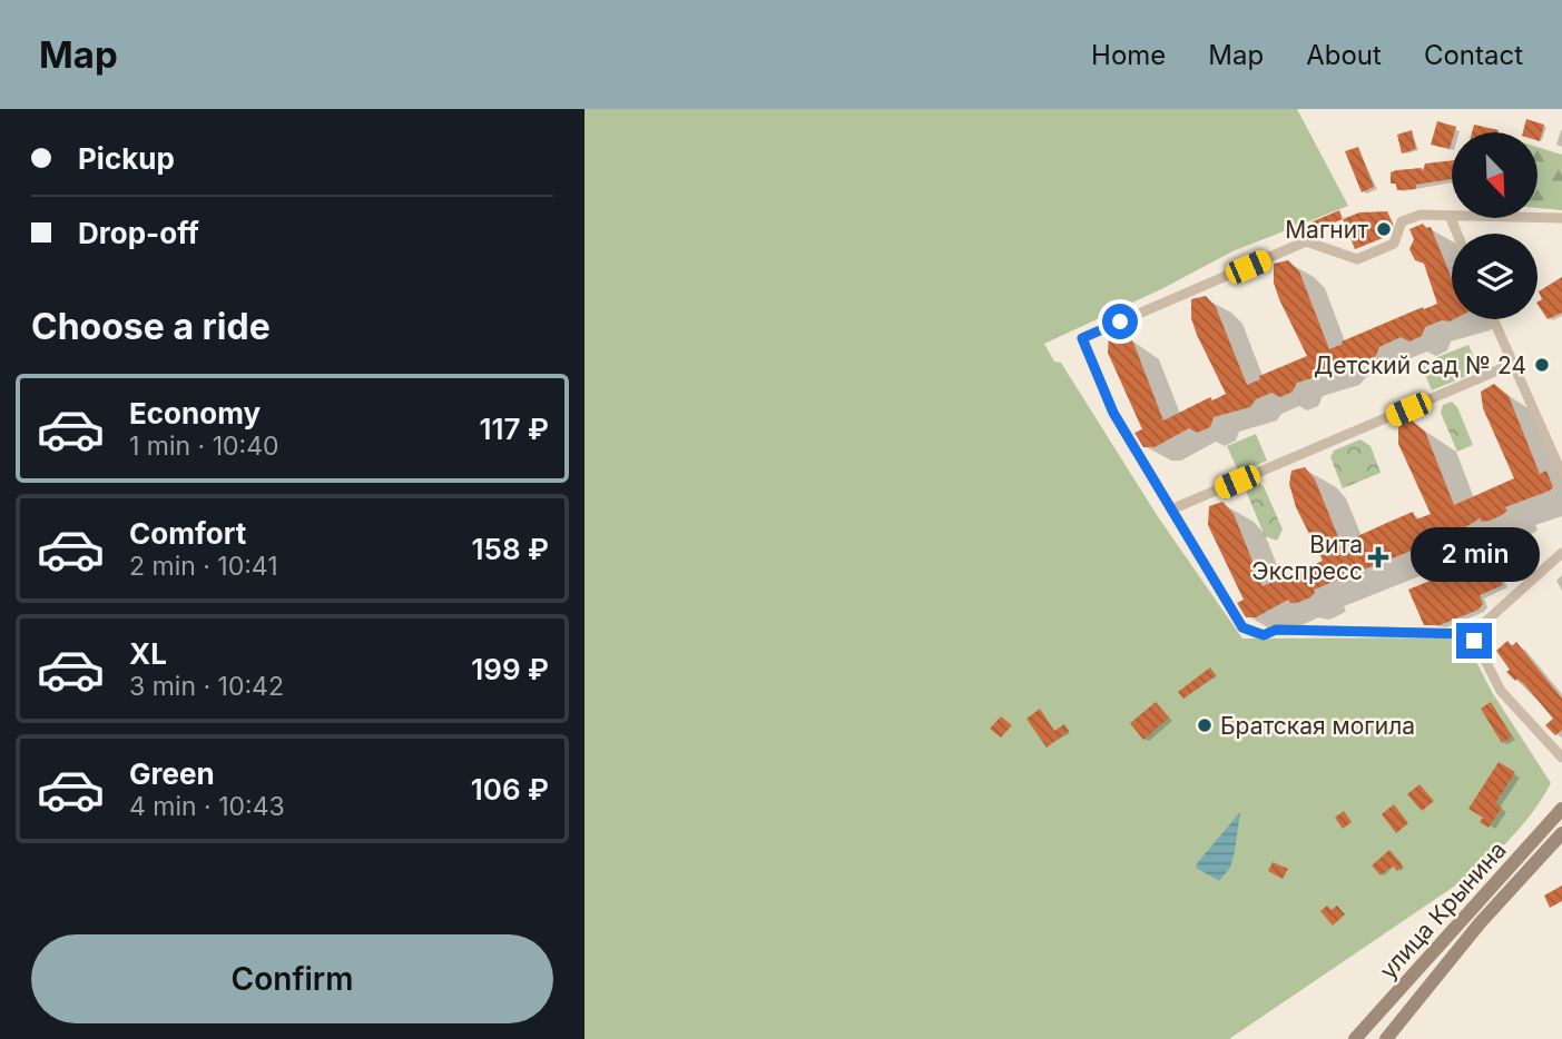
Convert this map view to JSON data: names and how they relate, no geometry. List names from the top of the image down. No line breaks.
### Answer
{"streets":{"main road":["улица Крынина"]},"places":{"other":["Магнит","Детский сад № 24","Братская могила"],"health":["Вита Экспресс"]},"north":"bottom right","page":{"header":"Map","nav":["Home","Map","About","Contact"],"banner":["Pickup","Drop-off"],"heading":"Choose a ride","list":[{"name":"Economy","note":"1 min · 10:40","value":"117 ₽"},{"name":"Comfort","note":"2 min · 10:41","value":"158 ₽"},{"name":"XL","note":"3 min · 10:42","value":"199 ₽"},{"name":"Green","note":"4 min · 10:43","value":"106 ₽"}],"bubble":"2 min","buttons":"Confirm"}}
